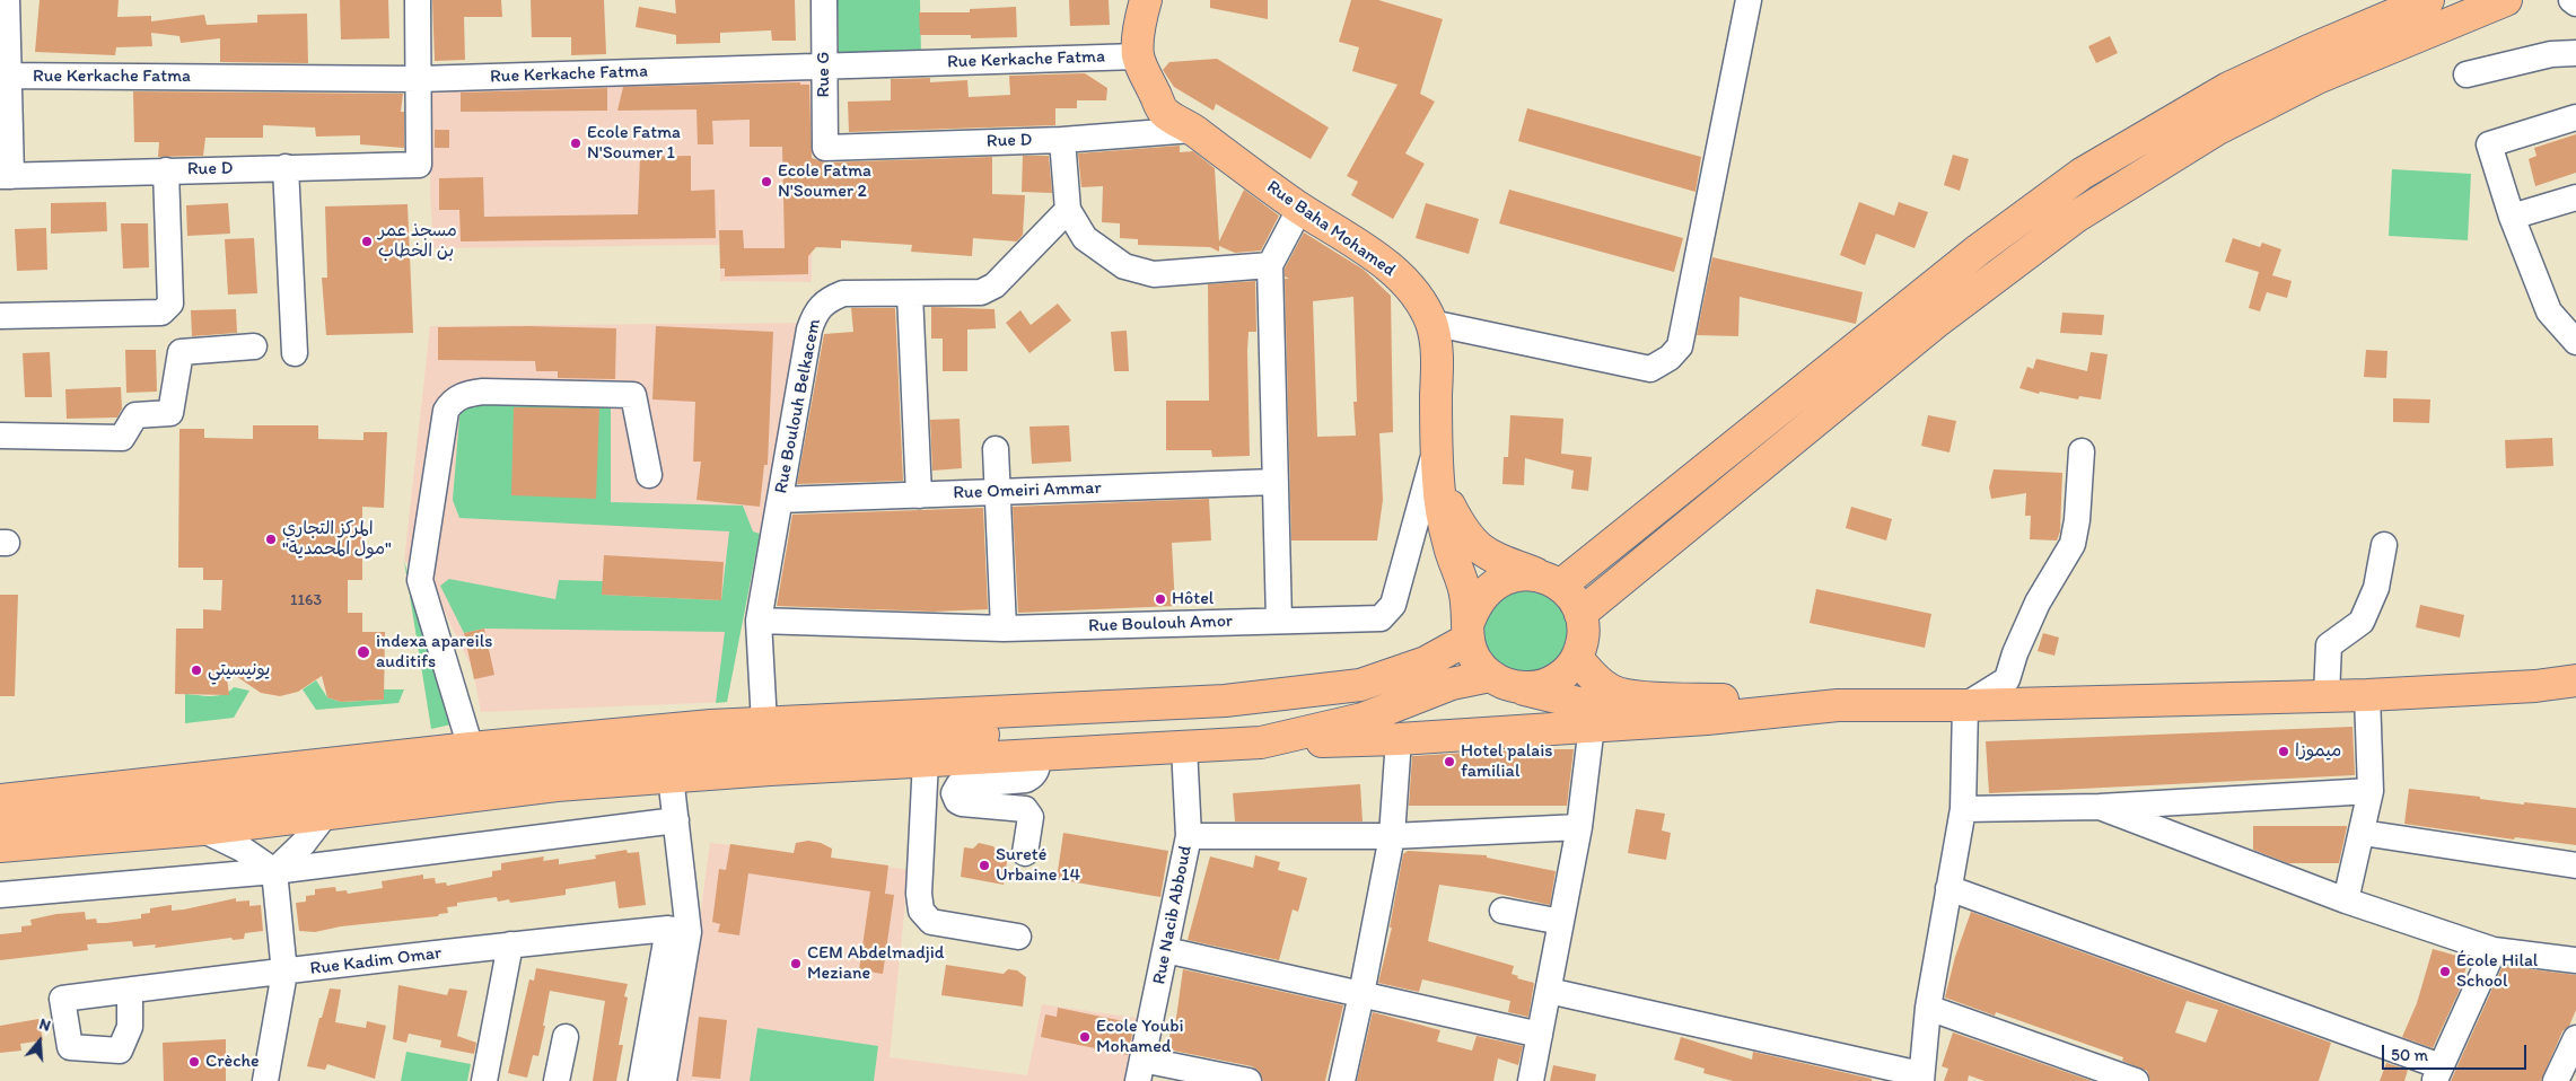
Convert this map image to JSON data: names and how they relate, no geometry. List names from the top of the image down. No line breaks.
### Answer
{"streets":{"main road":["Rue Baha Mohamed"],"street":["Rue Kerkache Fatma","Rue G","Rue D","Rue Boulouh Belkacem","Rue Omeiri Ammar","Rue Boulouh Amor","Rue Nacib Abboud","Rue Kadim Omar"]},"crossings":[["Rue Kerkache Fatma","Rue G"],["Rue Kerkache Fatma","Rue D"],["Rue Kerkache Fatma","Rue Baha Mohamed"],["Rue G","Rue D"],["Rue D","Rue Baha Mohamed"],["Rue Baha Mohamed","Rue Boulouh Amor"],["Rue Boulouh Belkacem","Rue Omeiri Ammar"],["Rue Boulouh Belkacem","Rue Boulouh Amor"]],"places":["Ecole Fatma N'Soumer 1","Ecole Fatma N'Soumer 2","مسجذ عمر بن الخطاب","المركز التجاري \"مول المحمدية\"","Hôtel","indexa apareils auditifs","يونيسيتي","ميموزا","Hotel palais familial","Sureté Urbaine 14","CEM Abdelmadjid Meziane","École Hilal School","Ecole Youbi Mohamed","Crèche"],"house_numbers":["1163"],"scale_bar":"50 m","north":"top"}
